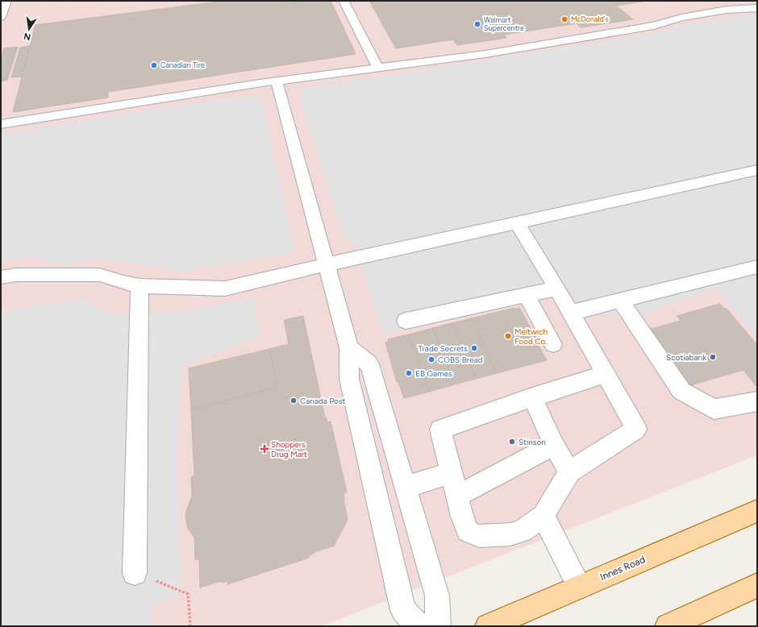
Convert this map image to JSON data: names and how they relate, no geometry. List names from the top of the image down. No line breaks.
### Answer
{"streets":{"main road":["Innes Road"]},"places":{"other":["McDonald's","Walmart Supercentre","Canadian Tire","Meltwich Food Co.","Trade Secrets","Scotiabank","COBS Bread","EB Games","Canada Post","Stinson"],"health":["Shoppers Drug Mart"]},"north":"bottom"}
